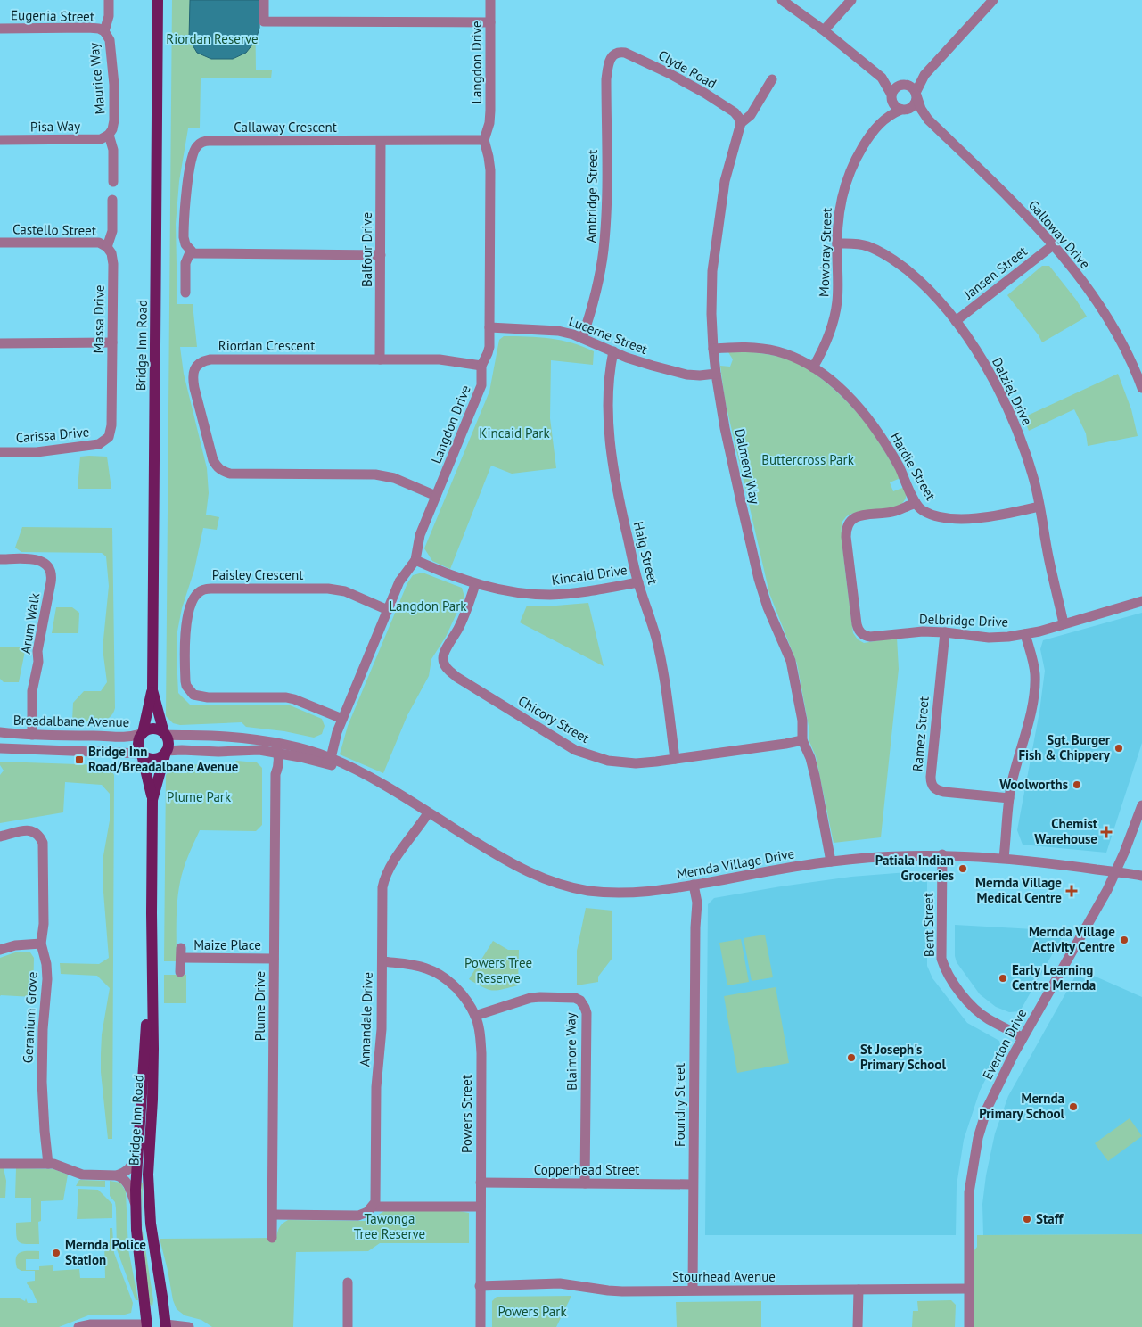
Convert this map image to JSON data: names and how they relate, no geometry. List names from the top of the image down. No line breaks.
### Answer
{"streets":{"main road":["Bridge Inn Road"],"street":["Eugenia Street","Langdon Drive","Clyde Road","Maurice Way","Pisa Way","Callaway Crescent","Ambridge Street","Castello Street","Galloway Drive","Balfour Drive","Mowbray Street","Jansen Street","Massa Drive","Lucerne Street","Riordan Crescent","Dalziel Drive","Carissa Drive","Dalmeny Way","Hardie Street","Haig Street","Paisley Crescent","Kincaid Drive","Delbridge Drive","Arum Walk","Chicory Street","Breadalbane Avenue","Ramez Street","Mernda Village Drive","Bent Street","Maize Place","Plume Drive","Geranium Grove","Annandale Drive","Everton Drive","Blaimore Way","Foundry Street","Powers Street","Copperhead Street","Stourhead Avenue"]},"crossings":[["Eugenia Street","Maurice Way"],["Langdon Drive","Callaway Crescent"],["Langdon Drive","Lucerne Street"],["Langdon Drive","Riordan Crescent"],["Langdon Drive","Paisley Crescent"],["Langdon Drive","Kincaid Drive"],["Langdon Drive","Mernda Village Drive"],["Clyde Road","Ambridge Street"],["Clyde Road","Dalmeny Way"],["Maurice Way","Pisa Way"],["Callaway Crescent","Balfour Drive"],["Ambridge Street","Lucerne Street"],["Castello Street","Massa Drive"],["Galloway Drive","Mowbray Street"],["Galloway Drive","Jansen Street"],["Balfour Drive","Riordan Crescent"],["Mowbray Street","Dalziel Drive"],["Mowbray Street","Hardie Street"],["Jansen Street","Dalziel Drive"],["Massa Drive","Carissa Drive"],["Lucerne Street","Dalmeny Way"],["Lucerne Street","Haig Street"],["Bridge Inn Road","Breadalbane Avenue"],["Bridge Inn Road","Mernda Village Drive"],["Dalziel Drive","Hardie Street"],["Dalziel Drive","Delbridge Drive"],["Dalmeny Way","Hardie Street"],["Dalmeny Way","Chicory Street"],["Dalmeny Way","Mernda Village Drive"],["Hardie Street","Delbridge Drive"],["Haig Street","Kincaid Drive"],["Haig Street","Chicory Street"],["Kincaid Drive","Chicory Street"],["Delbridge Drive","Ramez Street"],["Arum Walk","Breadalbane Avenue"],["Breadalbane Avenue","Mernda Village Drive"],["Mernda Village Drive","Bent Street"],["Mernda Village Drive","Plume Drive"],["Mernda Village Drive","Annandale Drive"],["Mernda Village Drive","Everton Drive"],["Mernda Village Drive","Foundry Street"],["Bent Street","Everton Drive"],["Maize Place","Plume Drive"],["Annandale Drive","Powers Street"],["Everton Drive","Stourhead Avenue"],["Blaimore Way","Powers Street"],["Blaimore Way","Copperhead Street"],["Foundry Street","Copperhead Street"],["Foundry Street","Stourhead Avenue"],["Powers Street","Copperhead Street"],["Powers Street","Stourhead Avenue"]],"parks":["Riordan Reserve","Kincaid Park","Buttercross Park","Langdon Park","Plume Park","Powers Tree Reserve","Tawonga Tree Reserve","Powers Park"],"places":{"other":["Sgt. Burger Fish & Chippery","Woolworths","Patiala Indian Groceries","Mernda Village Activity Centre","Early Learning Centre Mernda","St Joseph's Primary School","Mernda Primary School","Staff","Mernda Police Station"],"transit":["Bridge Inn Road/Breadalbane Avenue"],"health":["Chemist Warehouse","Mernda Village Medical Centre"]}}
